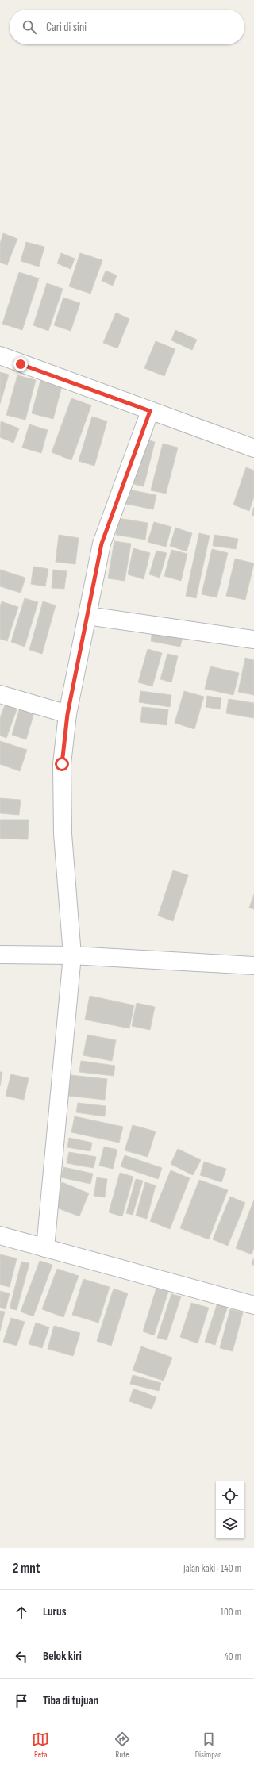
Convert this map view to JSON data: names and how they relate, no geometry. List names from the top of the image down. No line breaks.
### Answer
{"page":{"search":"Cari di sini","heading":["2 mnt","Jalan kaki · 140 m"],"list":[["Lurus","100 m"],["Belok kiri","40 m"],"Tiba di tujuan"],"nav":["Peta","Rute","Disimpan"]}}
